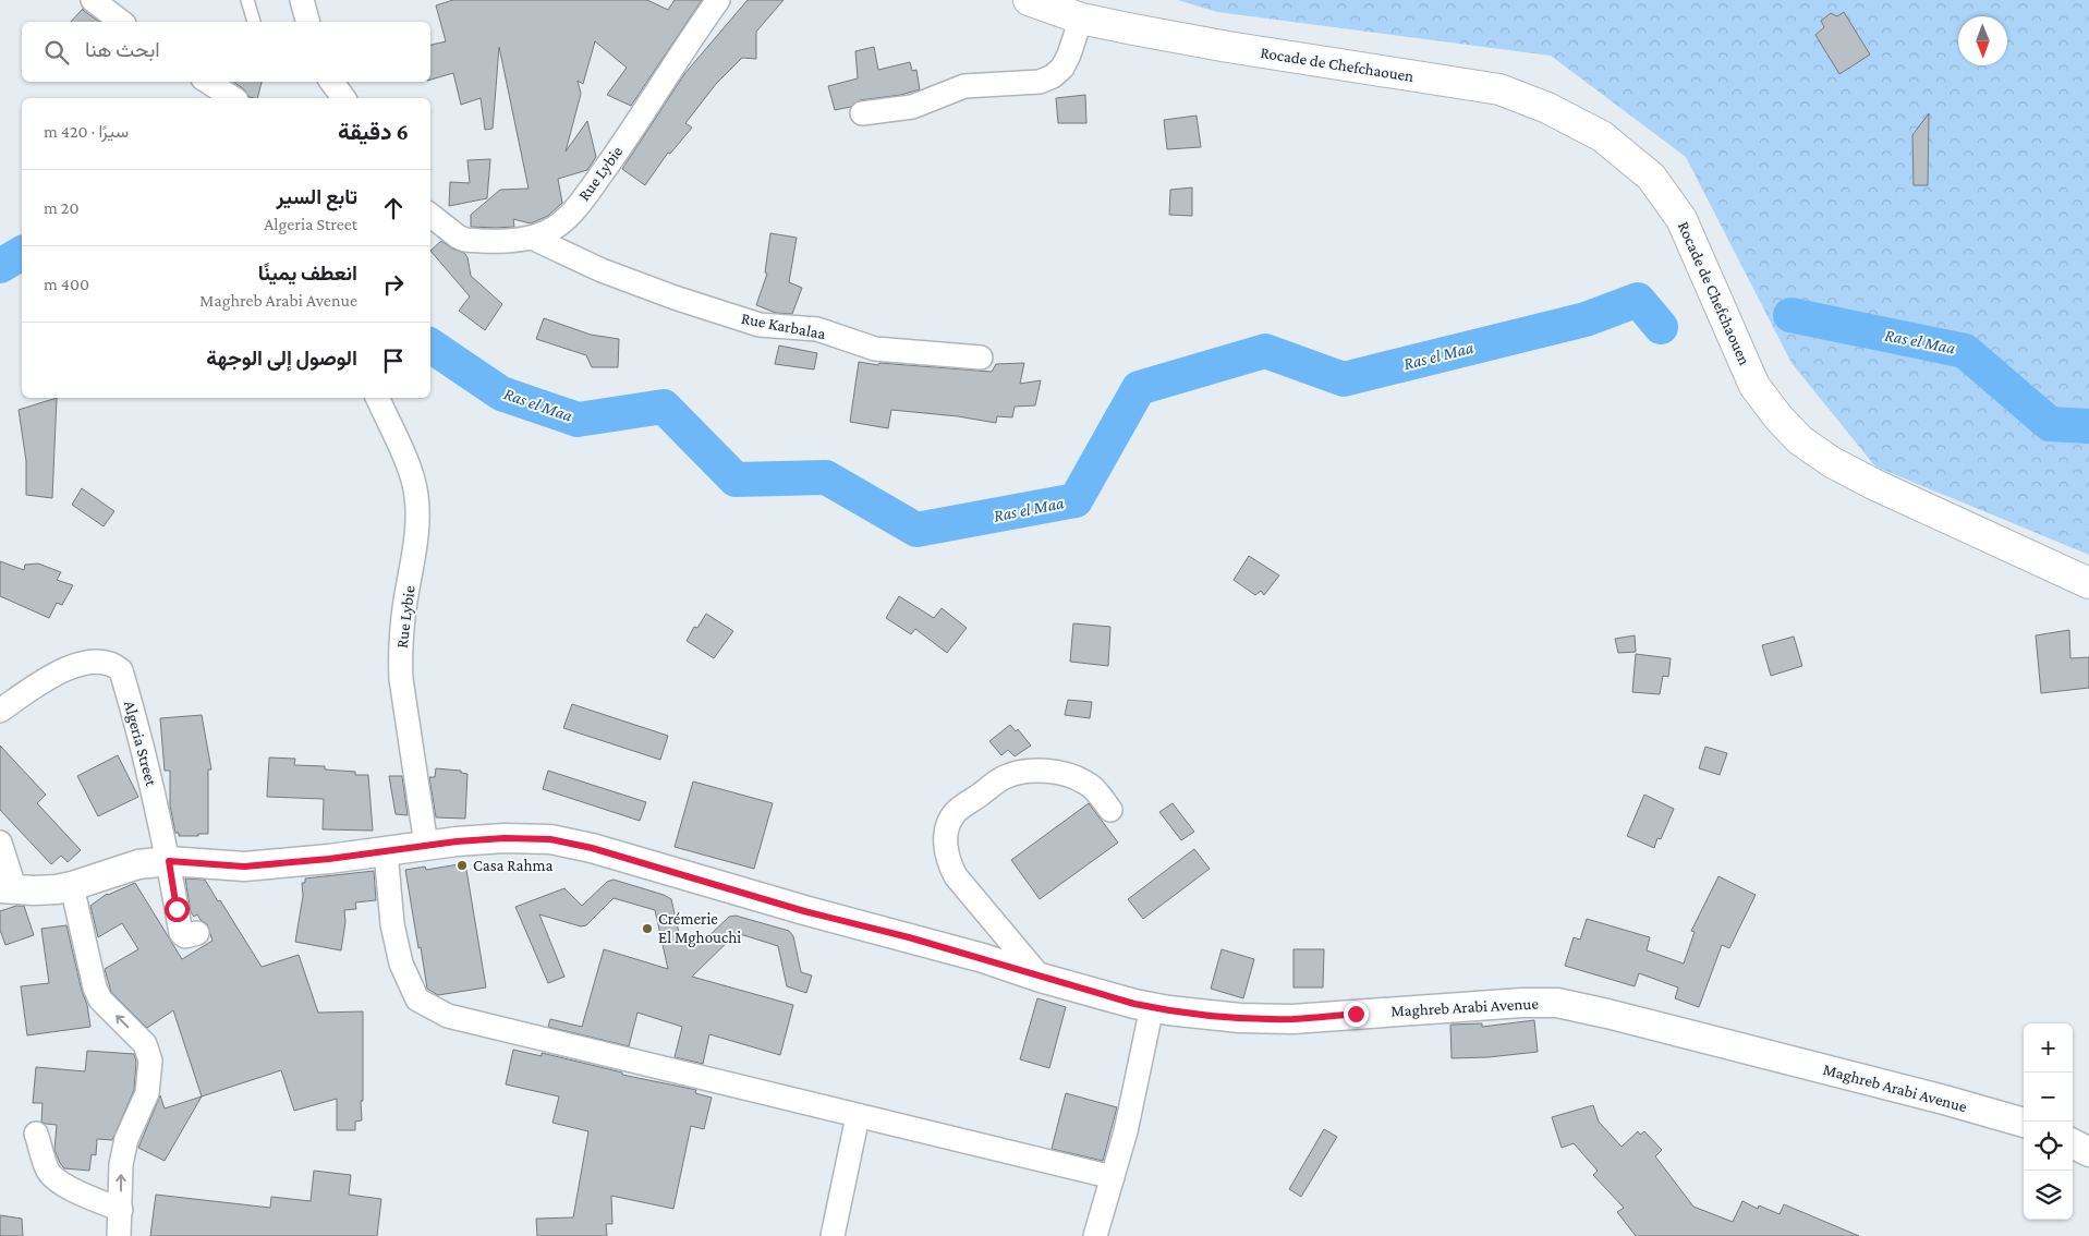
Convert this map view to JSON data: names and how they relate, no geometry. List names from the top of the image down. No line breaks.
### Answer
{"streets":{"main road":["Rocade de Chefchaouen"],"street":["Rue Lybie","Rue Karbalaa","Algeria Street","Maghreb Arabi Avenue"]},"crossings":[["Rue Lybie","Rue Karbalaa"],["Rue Lybie","Maghreb Arabi Avenue"],["Algeria Street","Maghreb Arabi Avenue"]],"water":["Ras el Maa"],"places":["Casa Rahma","Crémerie El Mghouchi"],"north":"bottom","page":{"search":"ابحث هنا","heading":["6 دقيقة","سيرًا · 420 m"],"list":[["تابع السير","Algeria Street","20 m"],["انعطف يمينًا","Maghreb Arabi Avenue","400 m"],"الوصول إلى الوجهة"],"map_buttons":["+","−"]}}
